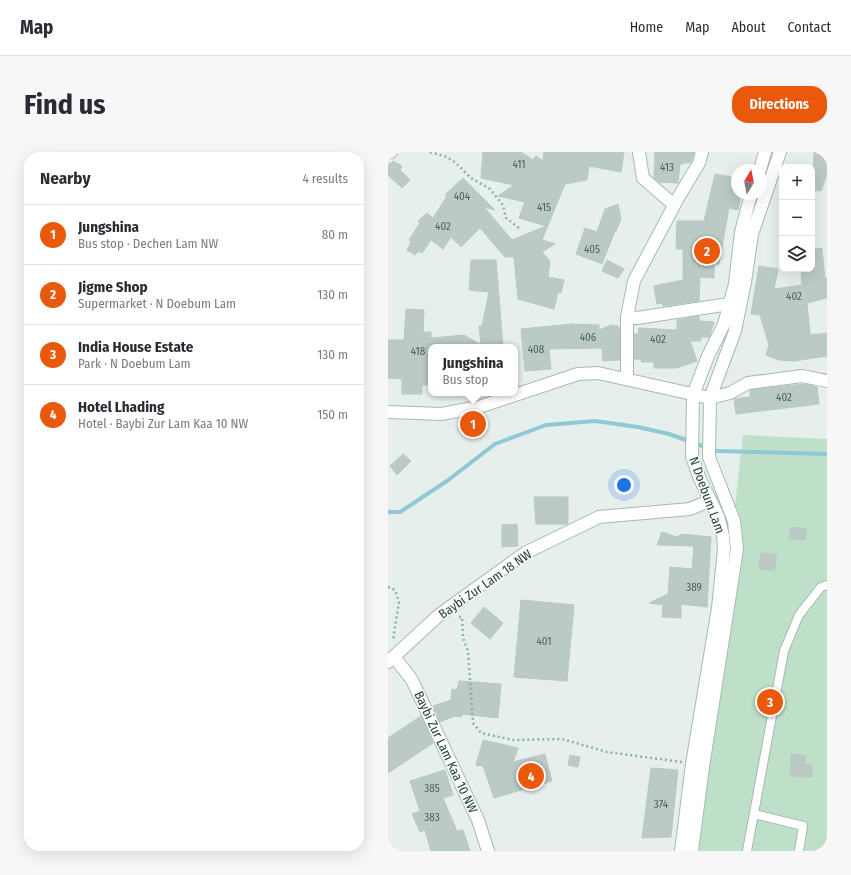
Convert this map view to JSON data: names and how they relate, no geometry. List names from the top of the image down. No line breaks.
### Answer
{"streets":{"street":["N Doebum Lam","Baybi Zur Lam 18 NW","Baybi Zur Lam Kaa 10 NW"]},"crossings":[["N Doebum Lam","Baybi Zur Lam 18 NW"],["Baybi Zur Lam 18 NW","Baybi Zur Lam Kaa 10 NW"]],"house_numbers":["411","413","404","415","402","405","402","406","402","408","418","402","389","401","385","374","383"],"north":"top","page":{"header":"Map","nav":["Home","Map","About","Contact"],"buttons":"Directions","title":"Find us","heading":["Nearby","4 results"],"map_buttons":["+","−"],"list":[{"mark":"1","name":"Jungshina","note":"Bus stop · Dechen Lam NW","value":"80 m"},{"mark":"2","name":"Jigme Shop","note":"Supermarket · N Doebum Lam","value":"130 m"},{"mark":"3","name":"India House Estate","note":"Park · N Doebum Lam","value":"130 m"},{"mark":"4","name":"Hotel Lhading","note":"Hotel · Baybi Zur Lam Kaa 10 NW","value":"150 m"}],"pins":["2","1","3","4"],"popup":["Jungshina","Bus stop"]}}
